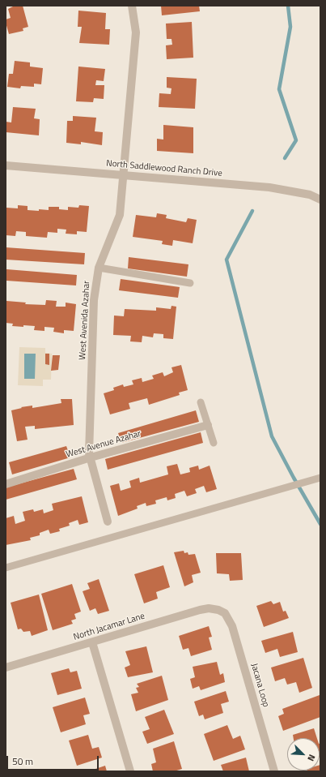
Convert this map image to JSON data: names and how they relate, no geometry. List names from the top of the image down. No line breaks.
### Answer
{"streets":{"street":["North Saddlewood Ranch Drive","West Avenida Azahar","West Avenue Azahar","North Jacamar Lane","Jacana Loop"]},"crossings":[["North Saddlewood Ranch Drive","West Avenida Azahar"],["West Avenida Azahar","West Avenue Azahar"],["North Jacamar Lane","Jacana Loop"]],"scale_bar":"50 m","north":"bottom right"}
